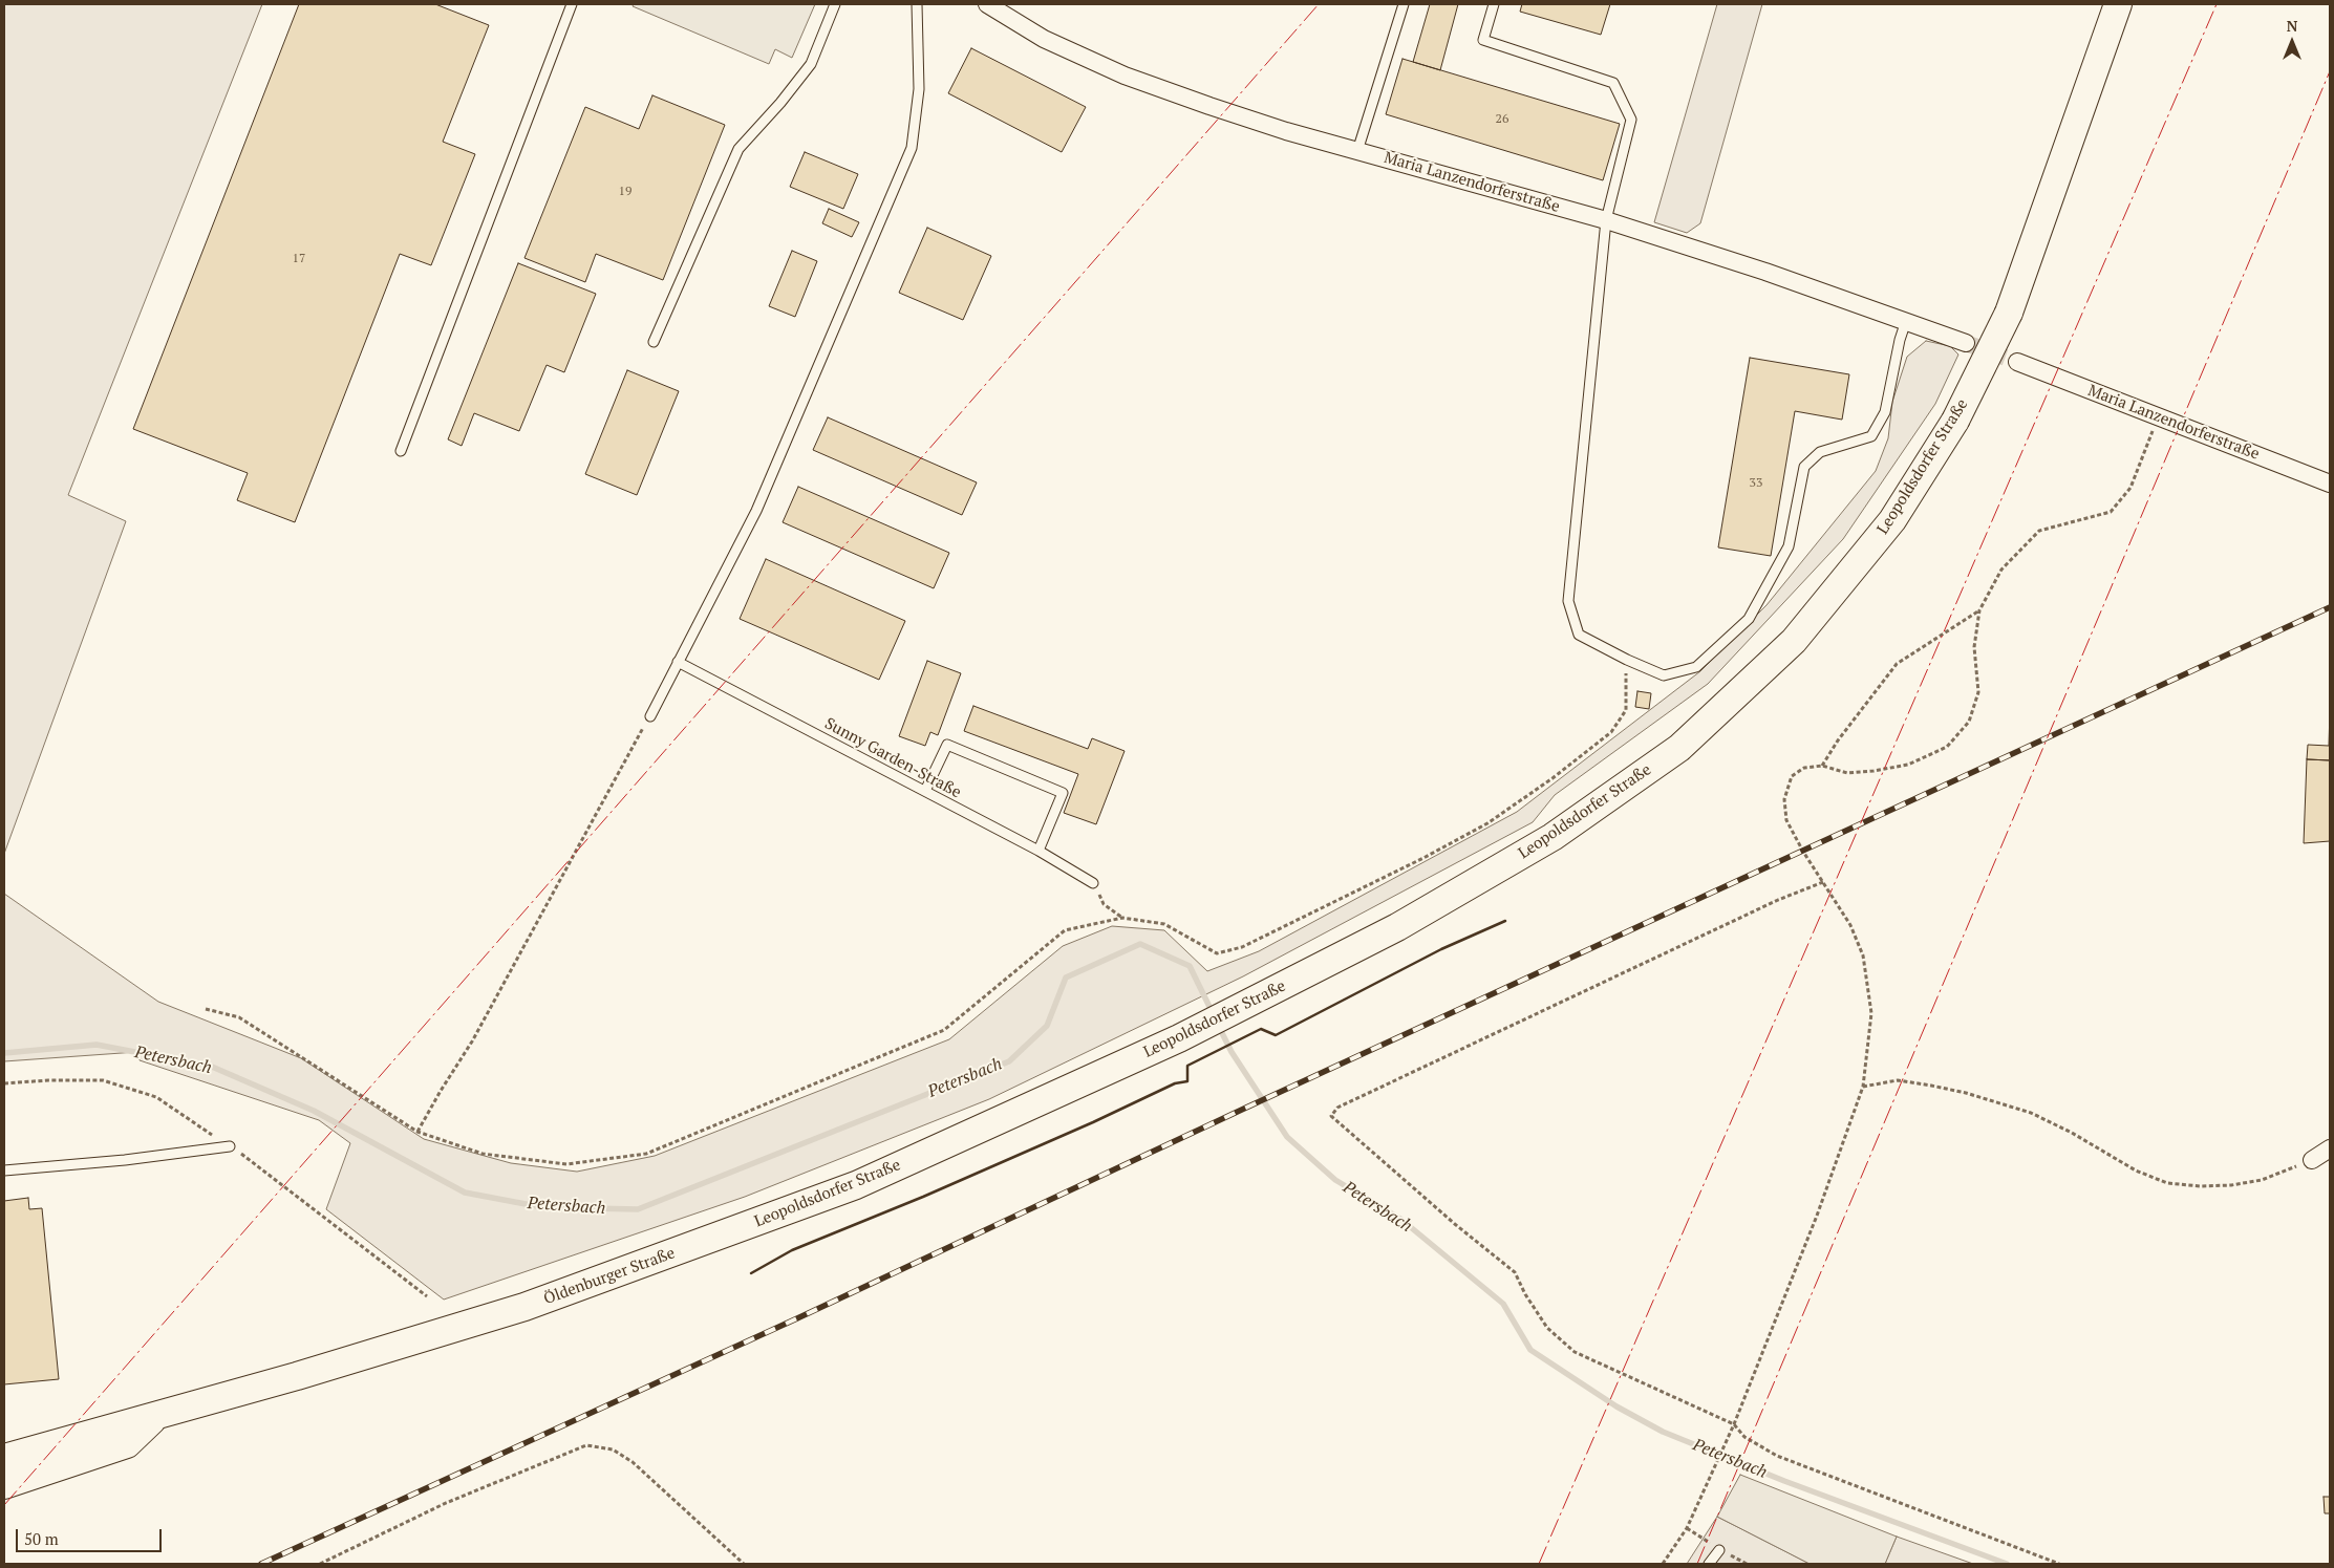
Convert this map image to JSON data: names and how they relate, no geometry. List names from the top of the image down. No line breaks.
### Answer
{"streets":{"main road":["Leopoldsdorfer Straße","Öldenburger Straße"],"street":["Maria Lanzendorferstraße"],"lane":["Sunny Garden-Straße"]},"crossings":[["Leopoldsdorfer Straße","Öldenburger Straße"]],"water":["Petersbach"],"house_numbers":["26","19","17","33"],"scale_bar":"50 m","north":"top"}
